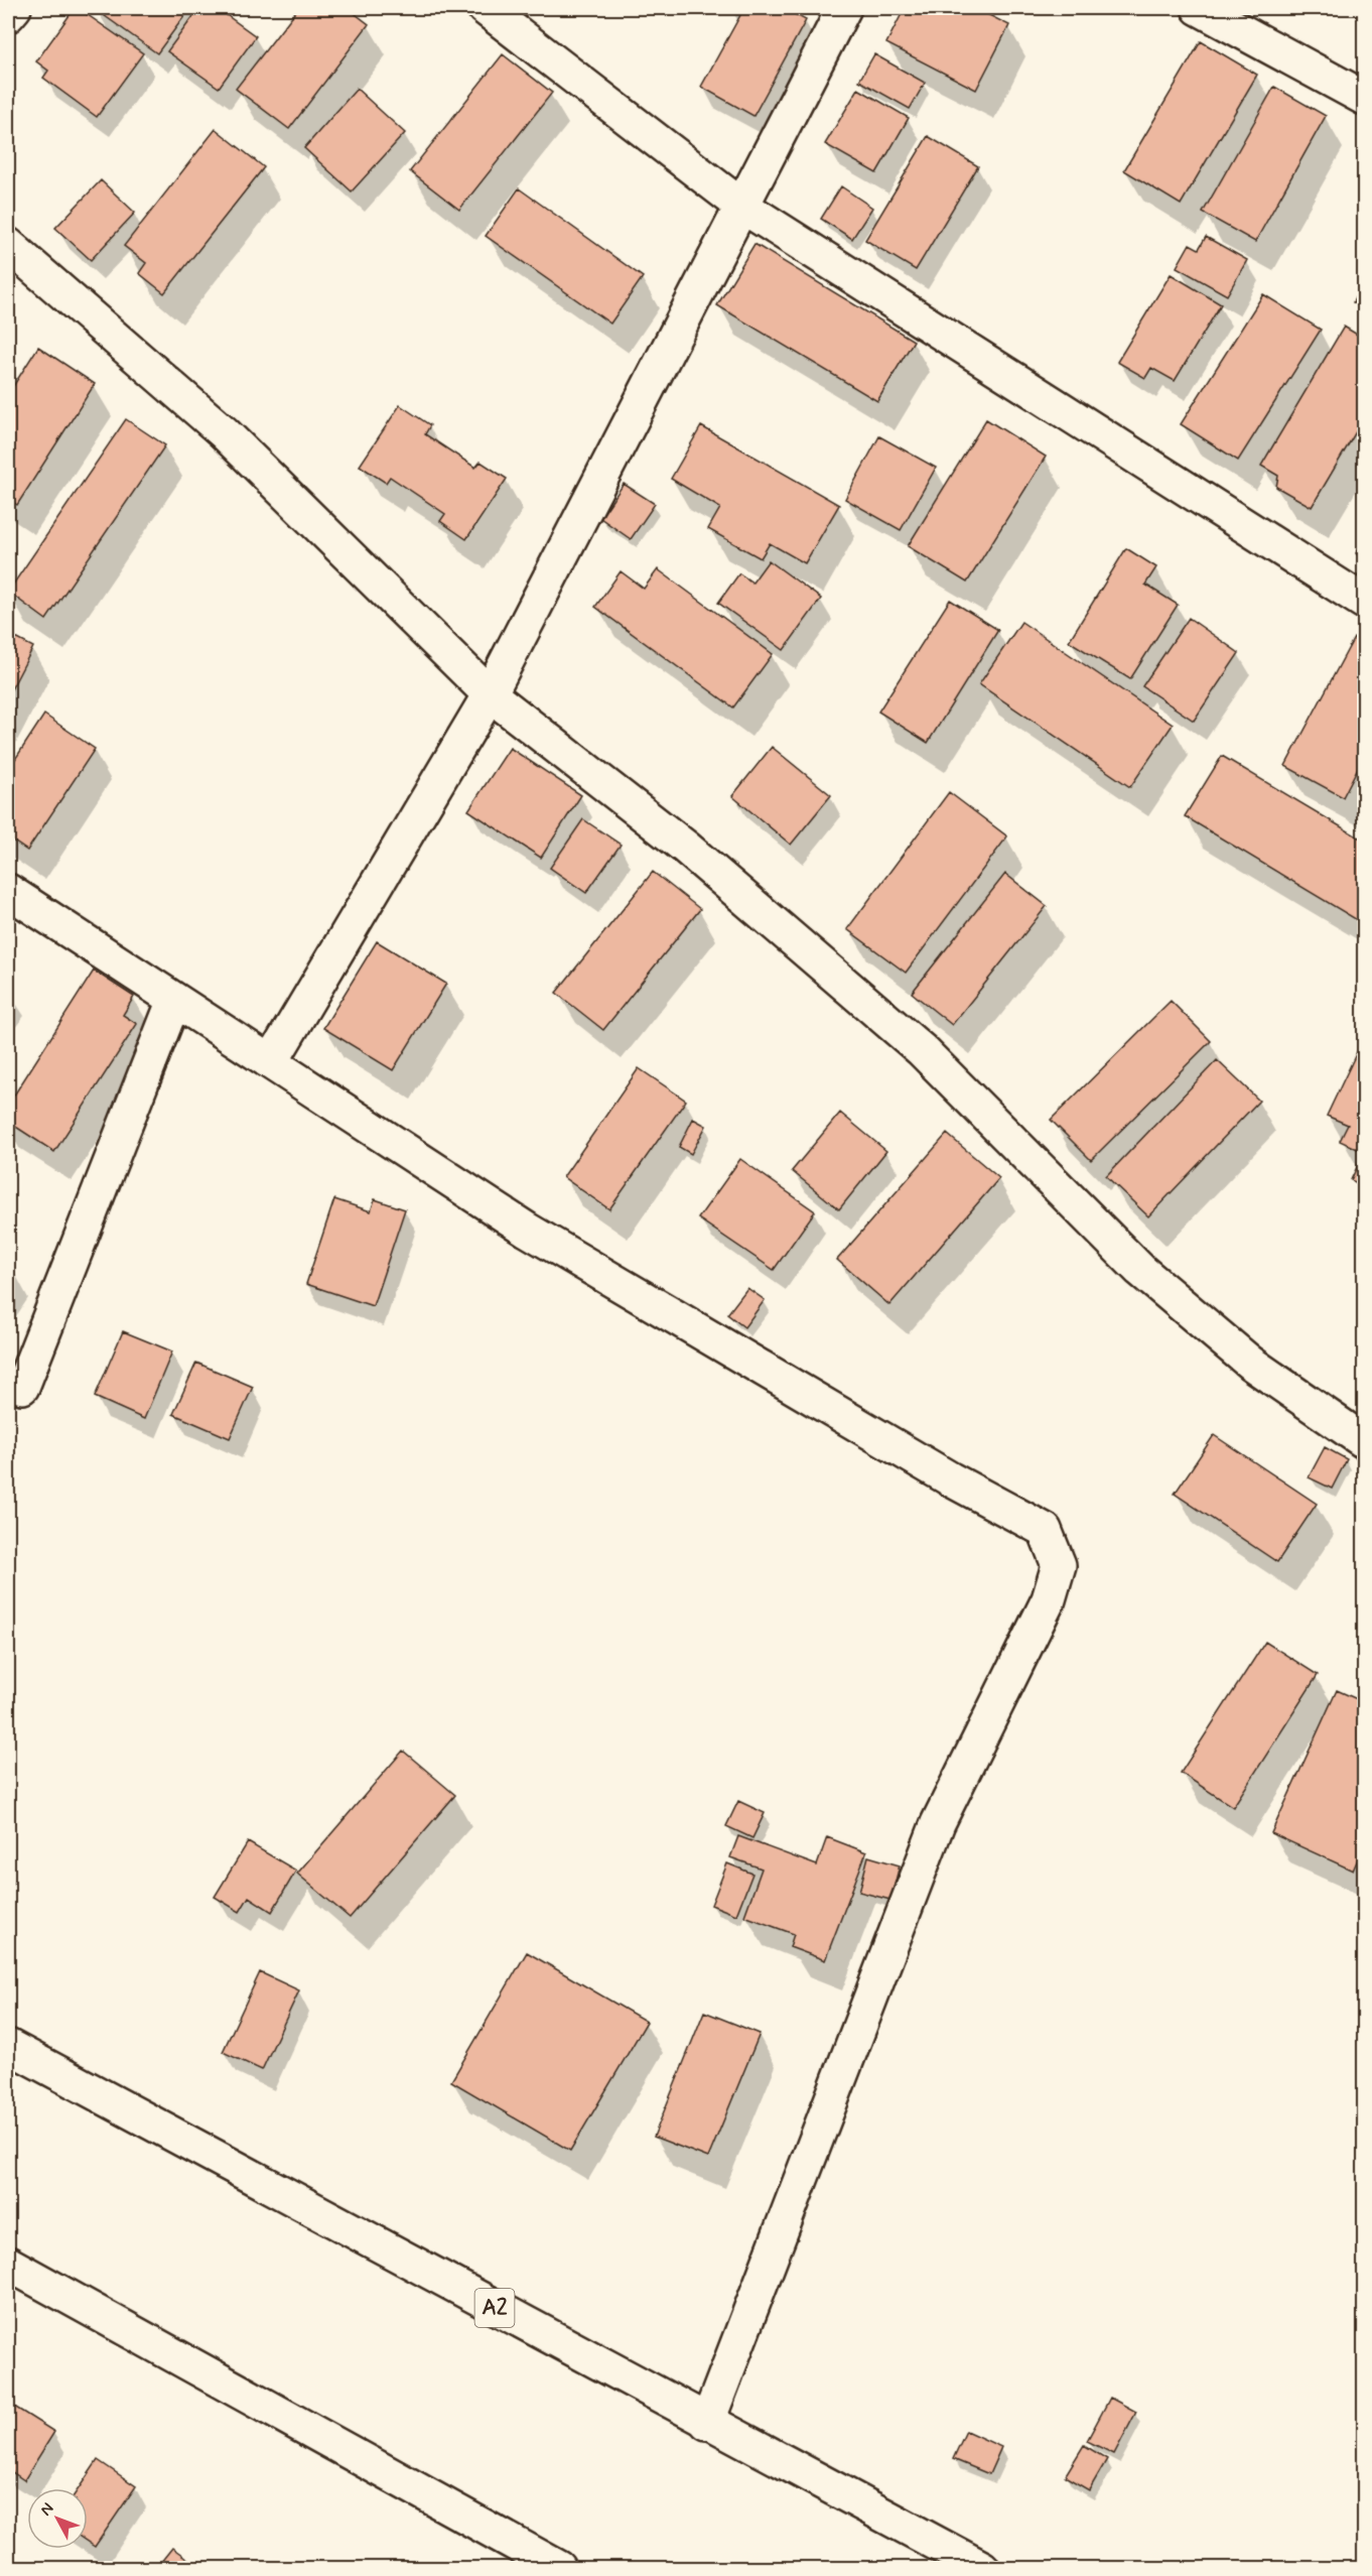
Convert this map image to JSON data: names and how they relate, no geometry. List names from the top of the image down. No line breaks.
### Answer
{"streets":{"main road":["A2"]},"north":"top left"}
